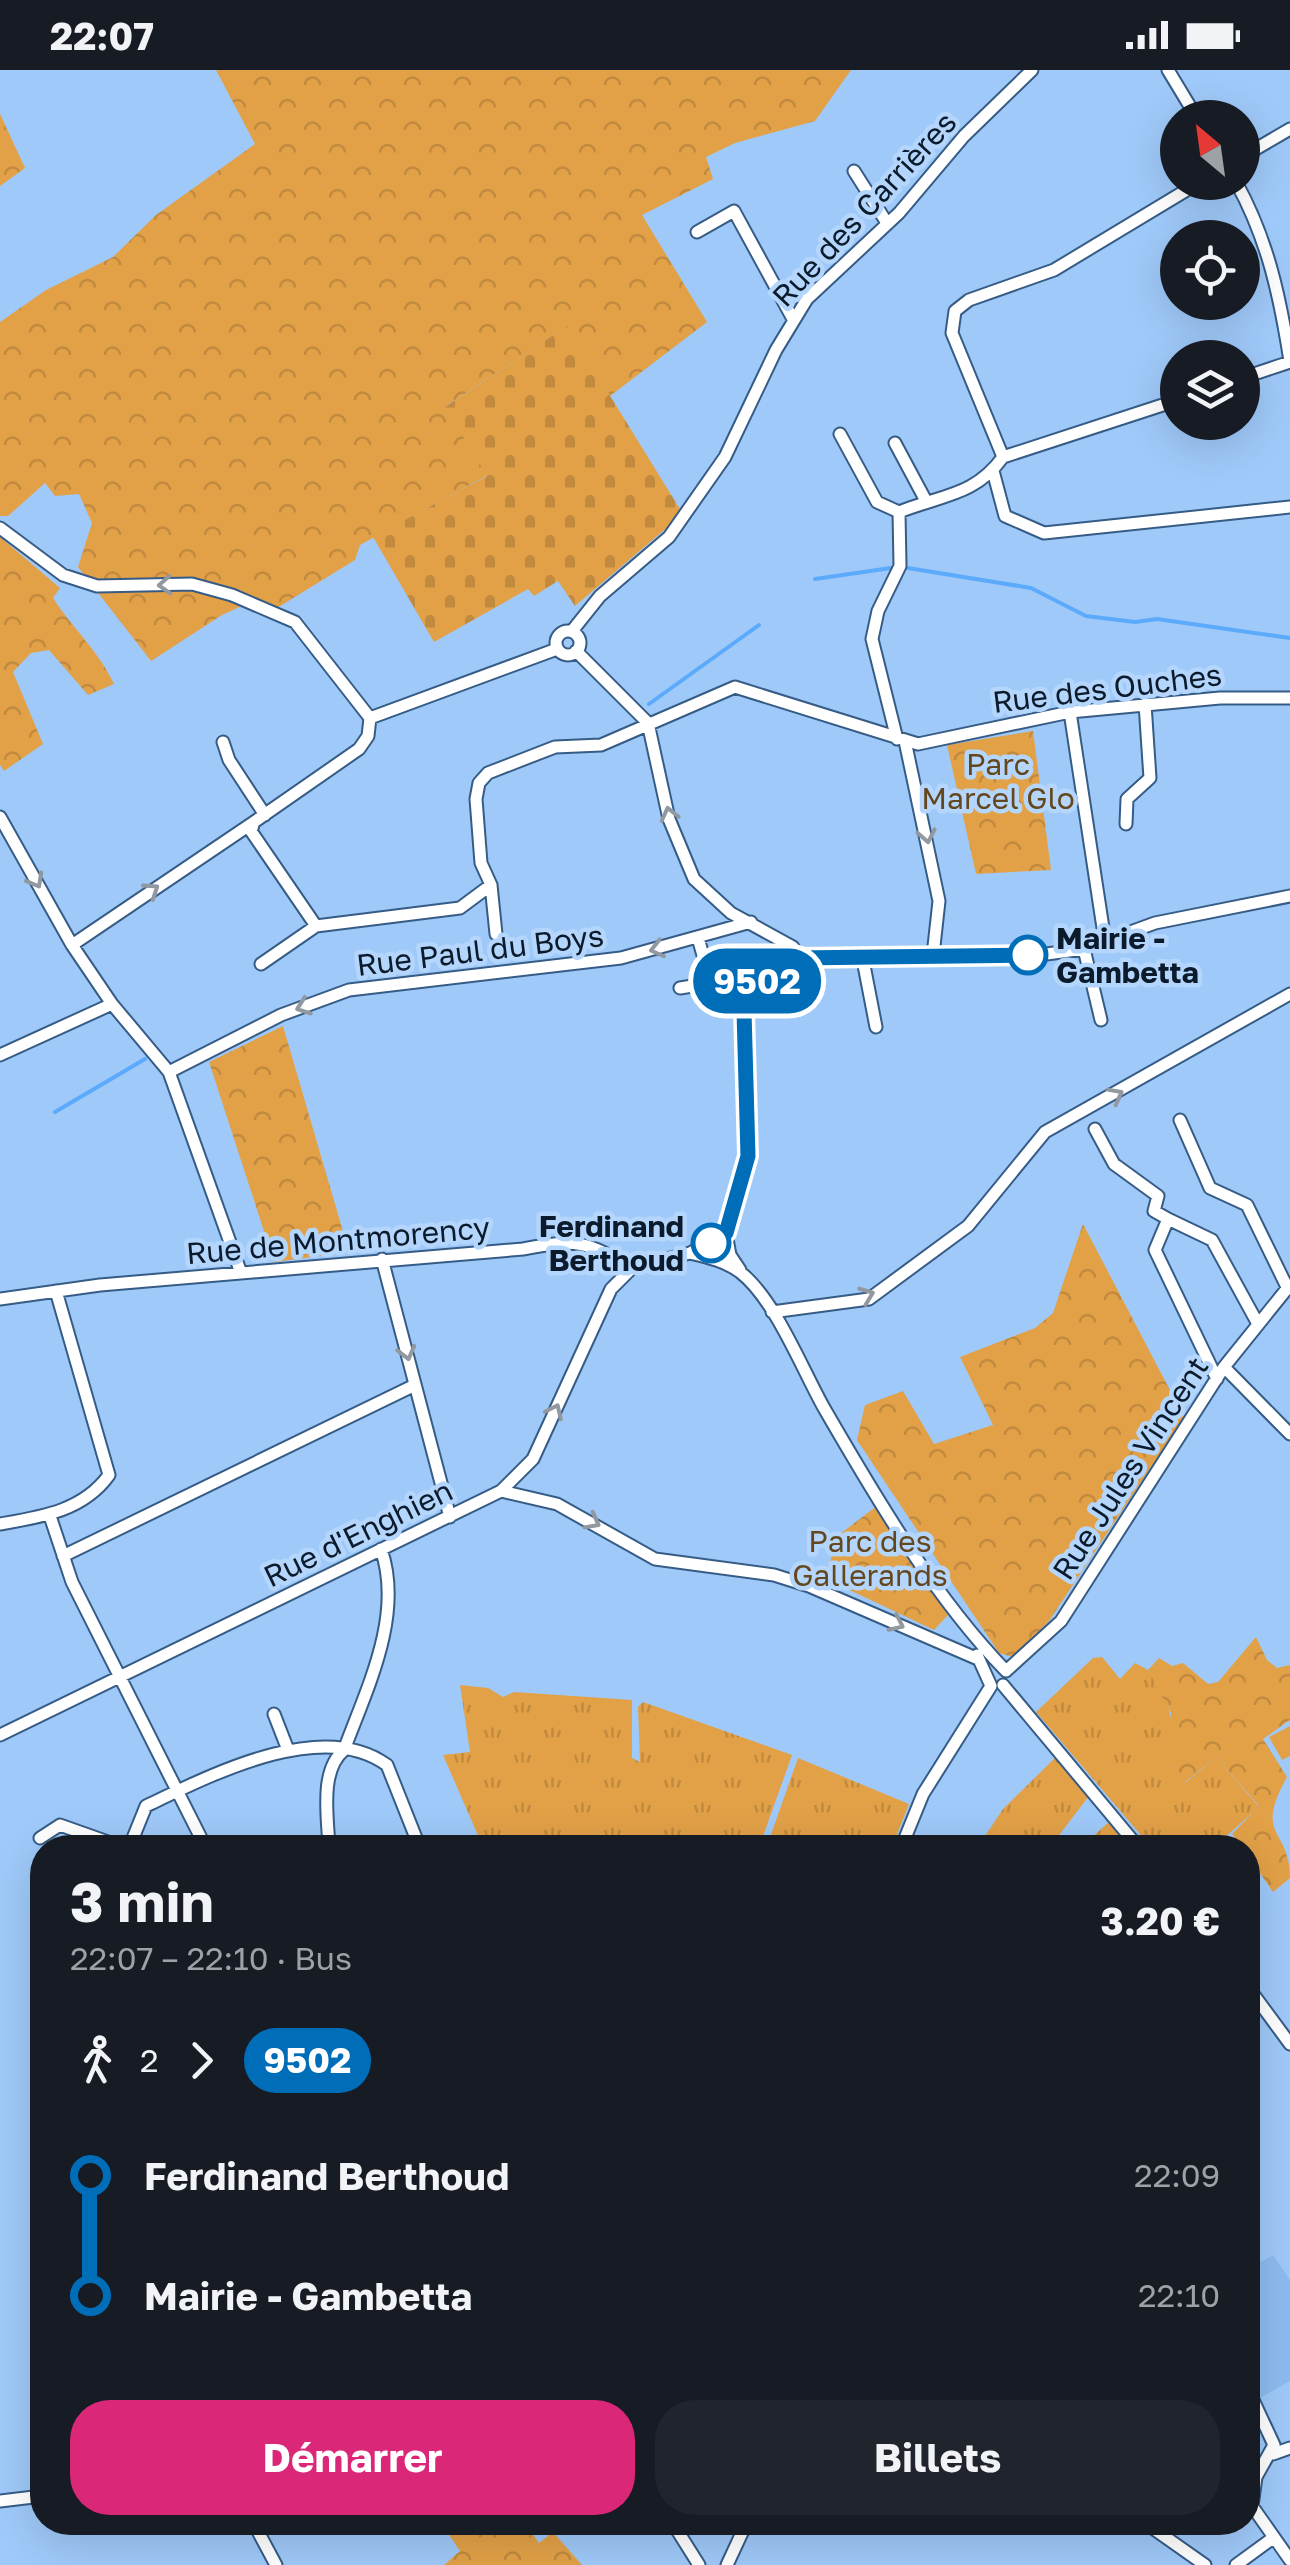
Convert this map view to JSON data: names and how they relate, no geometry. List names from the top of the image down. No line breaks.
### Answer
{"streets":{"street":["Rue des Carrières","Rue des Ouches","Rue Paul du Boys","Rue de Montmorency","Rue Jules Vincent","Rue d'Enghien"]},"crossings":[["Rue de Montmorency","Rue d'Enghien"]],"parks":["Parc Marcel Glo","Parc des Gallerands"],"places":["Mairie - Gambetta","Ferdinand Berthoud"],"lines":["bus line 9502"],"north":"top left","page":{"status":"22:07","on_map":"9502","heading":["3 min","22:07 – 22:10 · Bus","3.20 €"],"legs":["2","9502"],"list":[{"name":"Ferdinand Berthoud","value":"22:09"},{"name":"Mairie - Gambetta","value":"22:10"}],"buttons":["Démarrer","Billets"]}}
